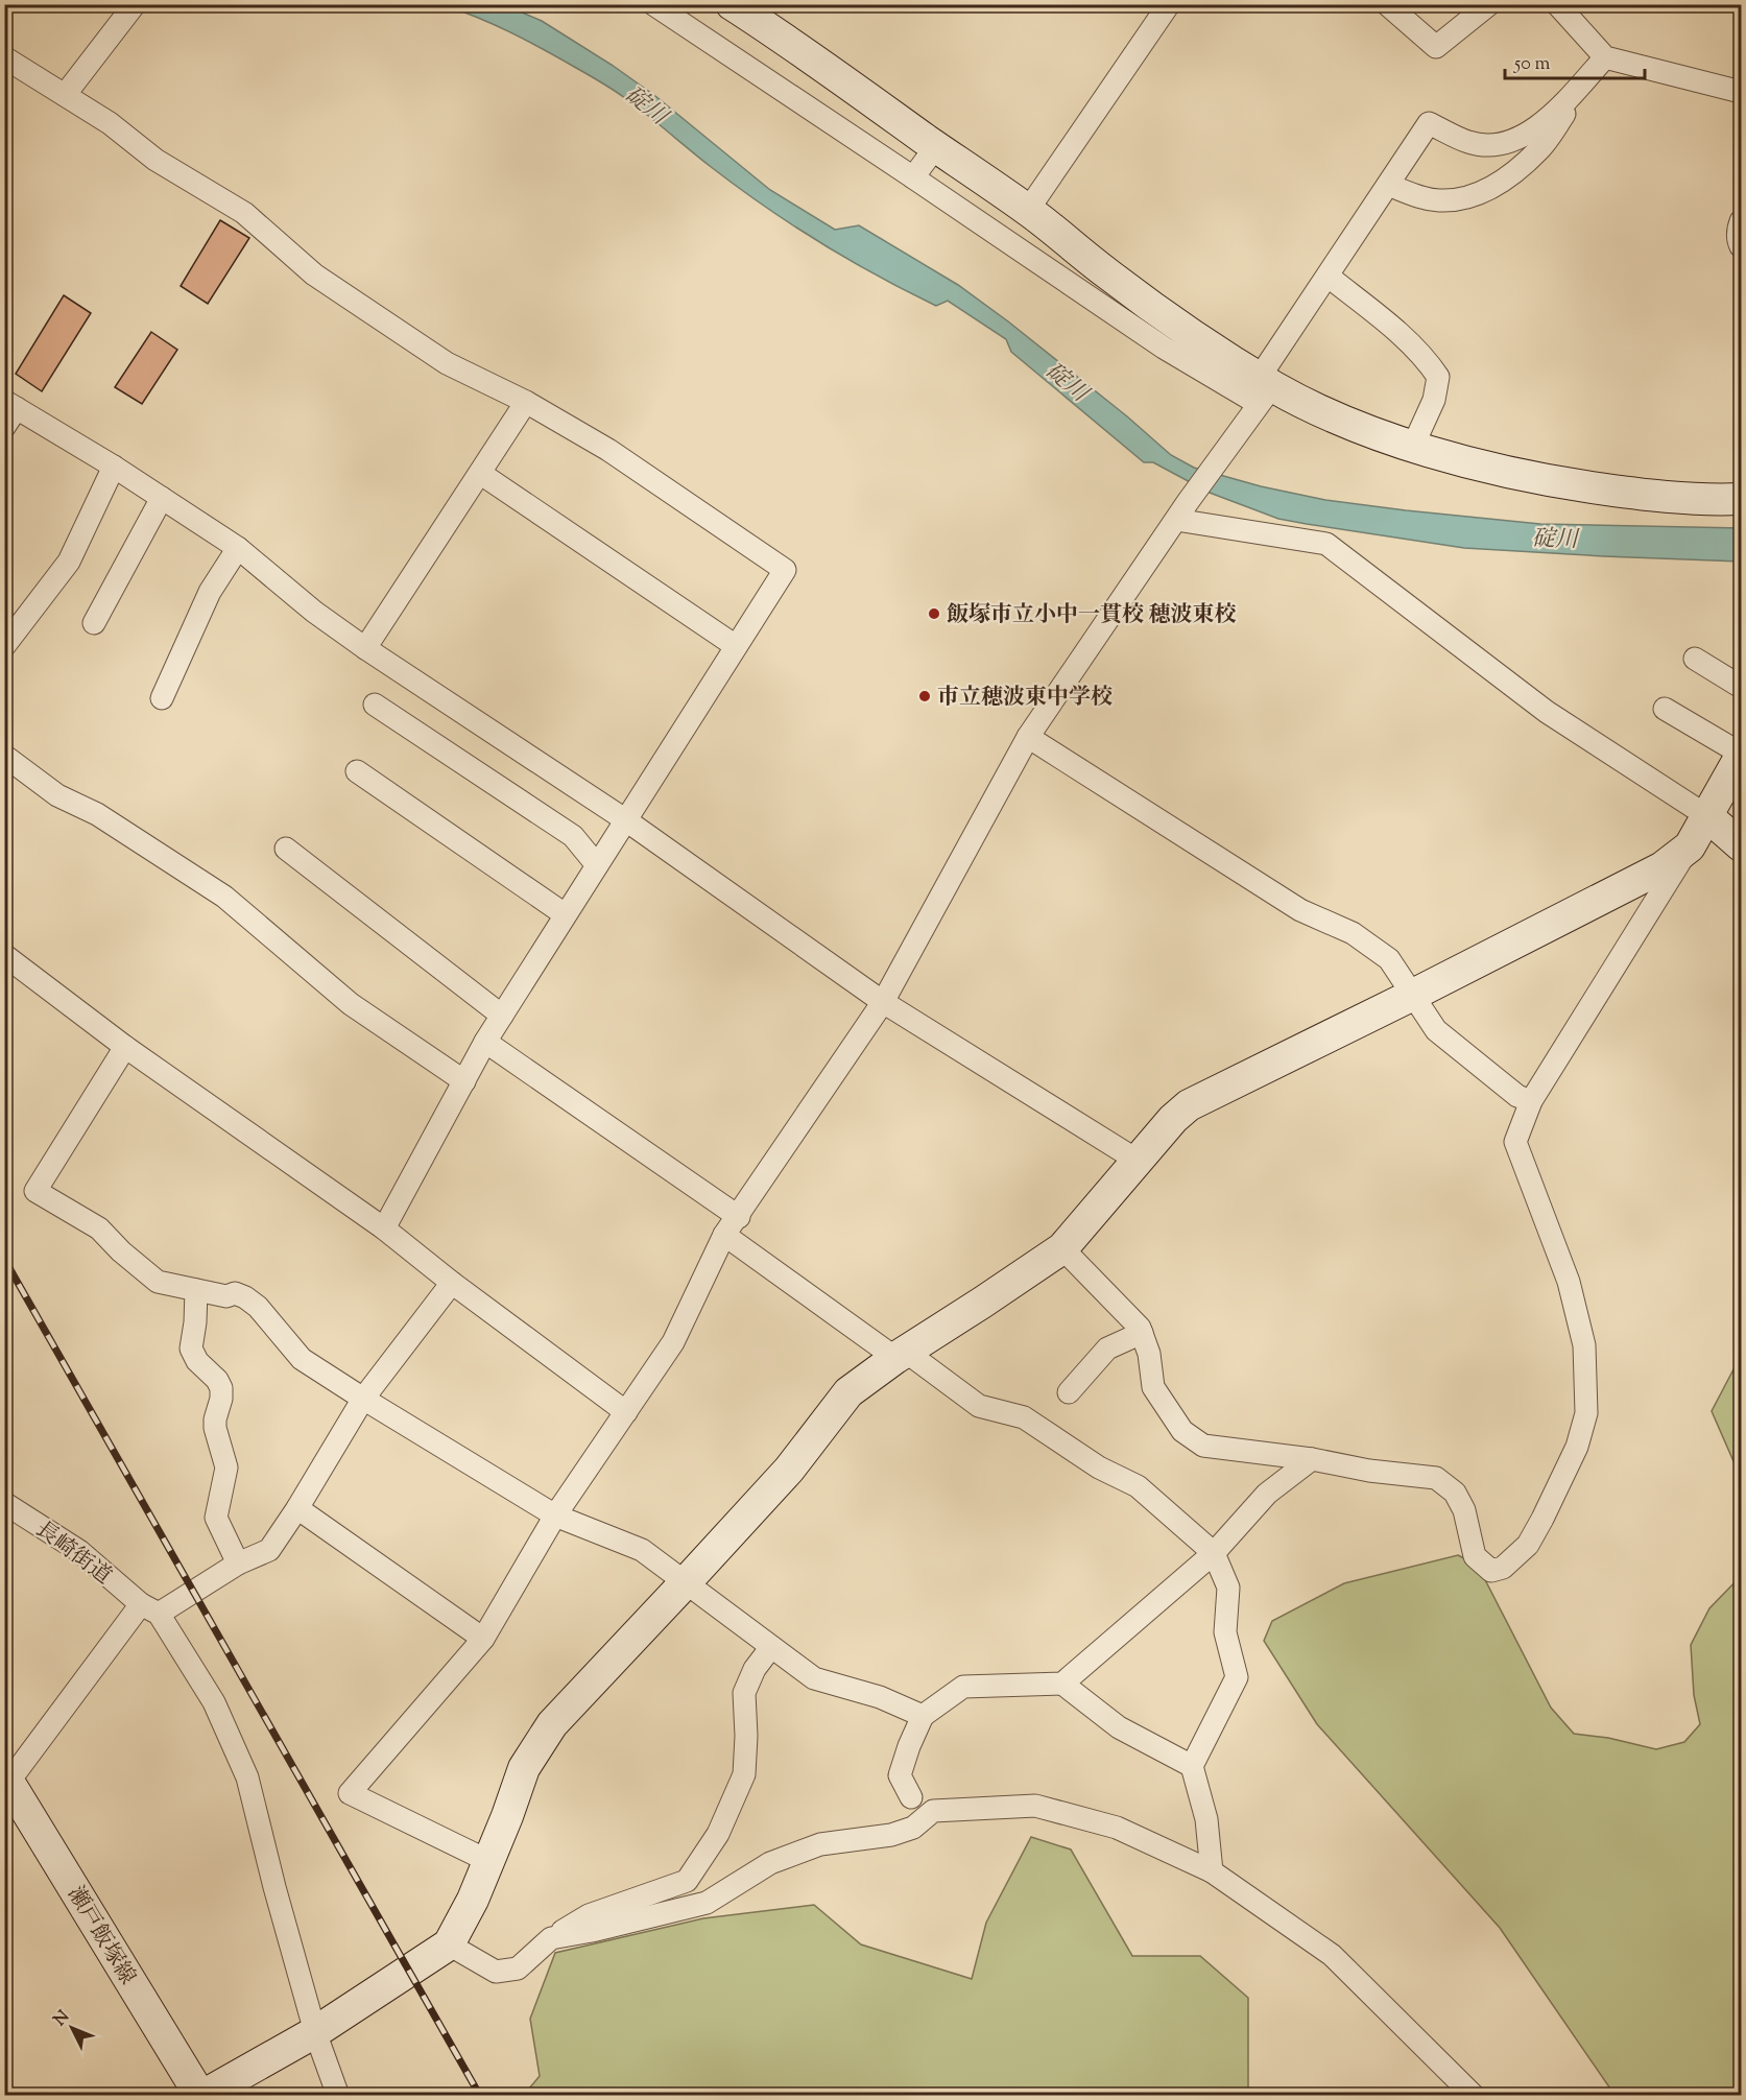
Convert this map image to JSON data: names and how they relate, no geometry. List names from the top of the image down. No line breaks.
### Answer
{"streets":{"street":["長崎街道","瀬戸飯塚線"]},"water":["碇川"],"places":["飯塚市立小中一貫校 穂波東校","市立穂波東中学校"],"scale_bar":"50 m","north":"top left"}
